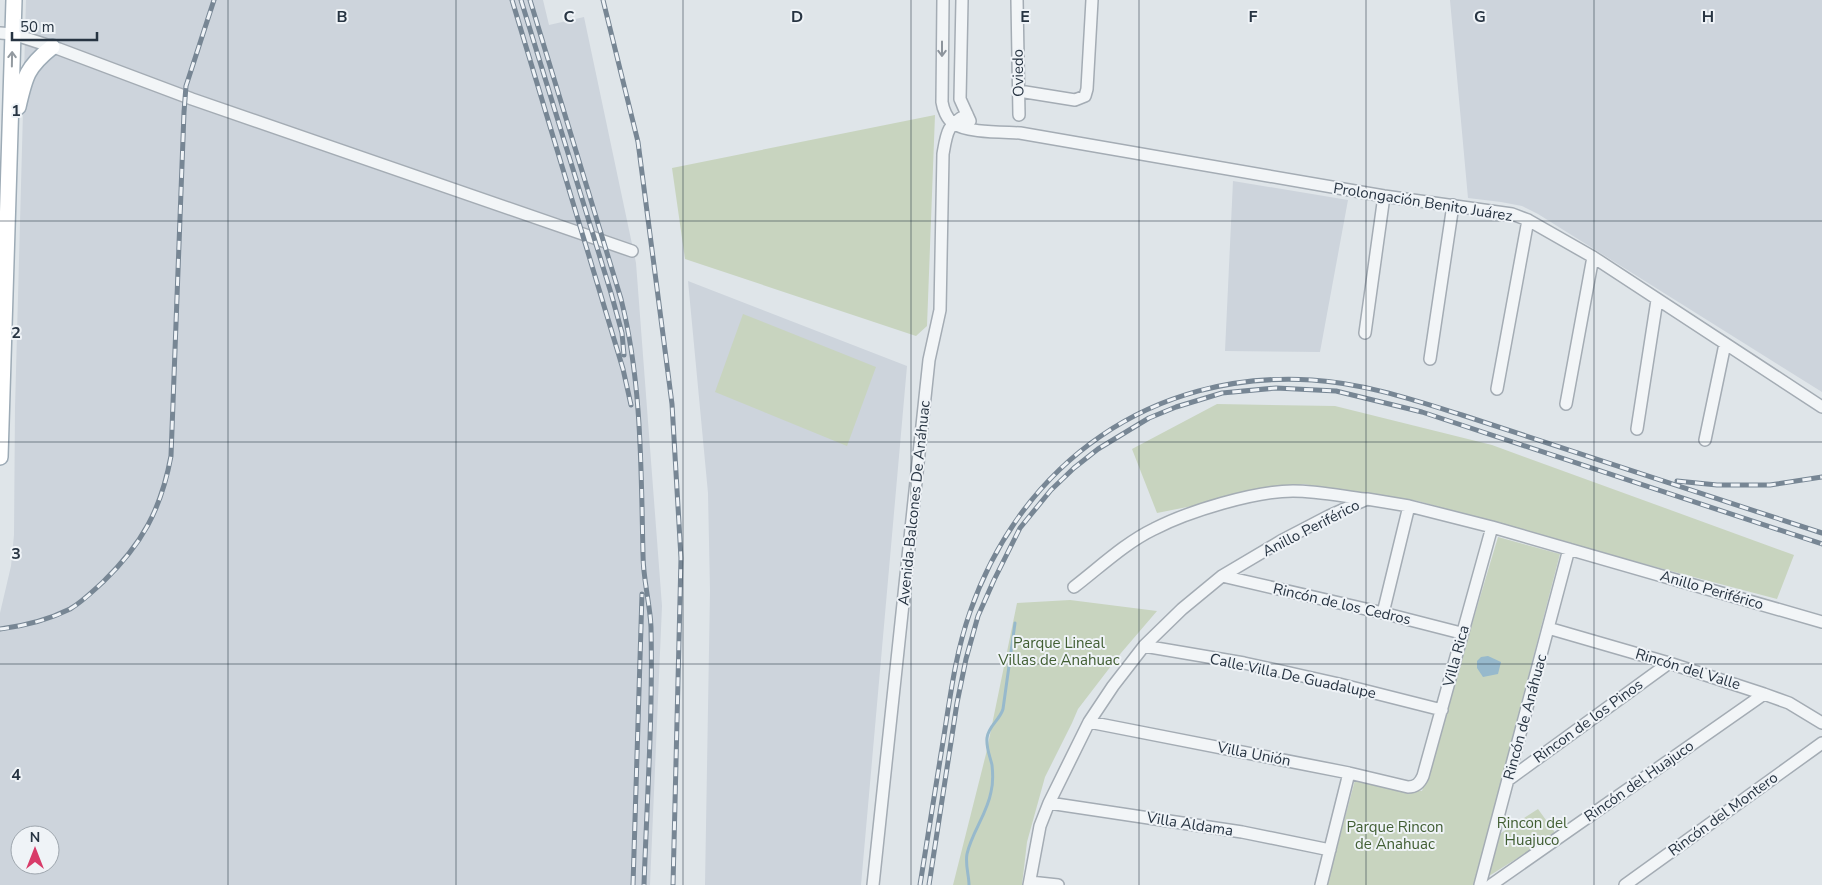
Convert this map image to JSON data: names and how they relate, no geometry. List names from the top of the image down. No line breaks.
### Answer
{"streets":{"street":["Oviedo","Prolongación Benito Juárez","Avenida Balcones De Anáhuac","Anillo Periférico","Rincón de los Cedros","Villa Rica","Rincón del Valle","Calle Villa De Guadalupe","Rincón de Anáhuac","Rincon de los Pinos","Villa Unión","Rincón del Huajuco","Rincón del Montero","Villa Aldama"]},"crossings":[["Prolongación Benito Juárez","Avenida Balcones De Anáhuac"],["Anillo Periférico","Rincón de los Cedros"],["Anillo Periférico","Villa Rica"],["Anillo Periférico","Calle Villa De Guadalupe"],["Anillo Periférico","Rincón de Anáhuac"],["Anillo Periférico","Villa Unión"],["Anillo Periférico","Villa Aldama"],["Rincón de los Cedros","Villa Rica"],["Villa Rica","Calle Villa De Guadalupe"],["Villa Rica","Villa Unión"],["Rincón del Valle","Rincón de Anáhuac"],["Rincón del Valle","Rincon de los Pinos"],["Rincón del Valle","Rincón del Huajuco"],["Rincón de Anáhuac","Rincon de los Pinos"]],"parks":["Parque Lineal Villas de Anahuac","Rincon del Huajuco","Parque Rincon de Anahuac"],"scale_bar":"50 m","north":"top","grid":{"columns":["B","C","D","E","F","G","H"],"rows":["1","2","3","4"]}}
